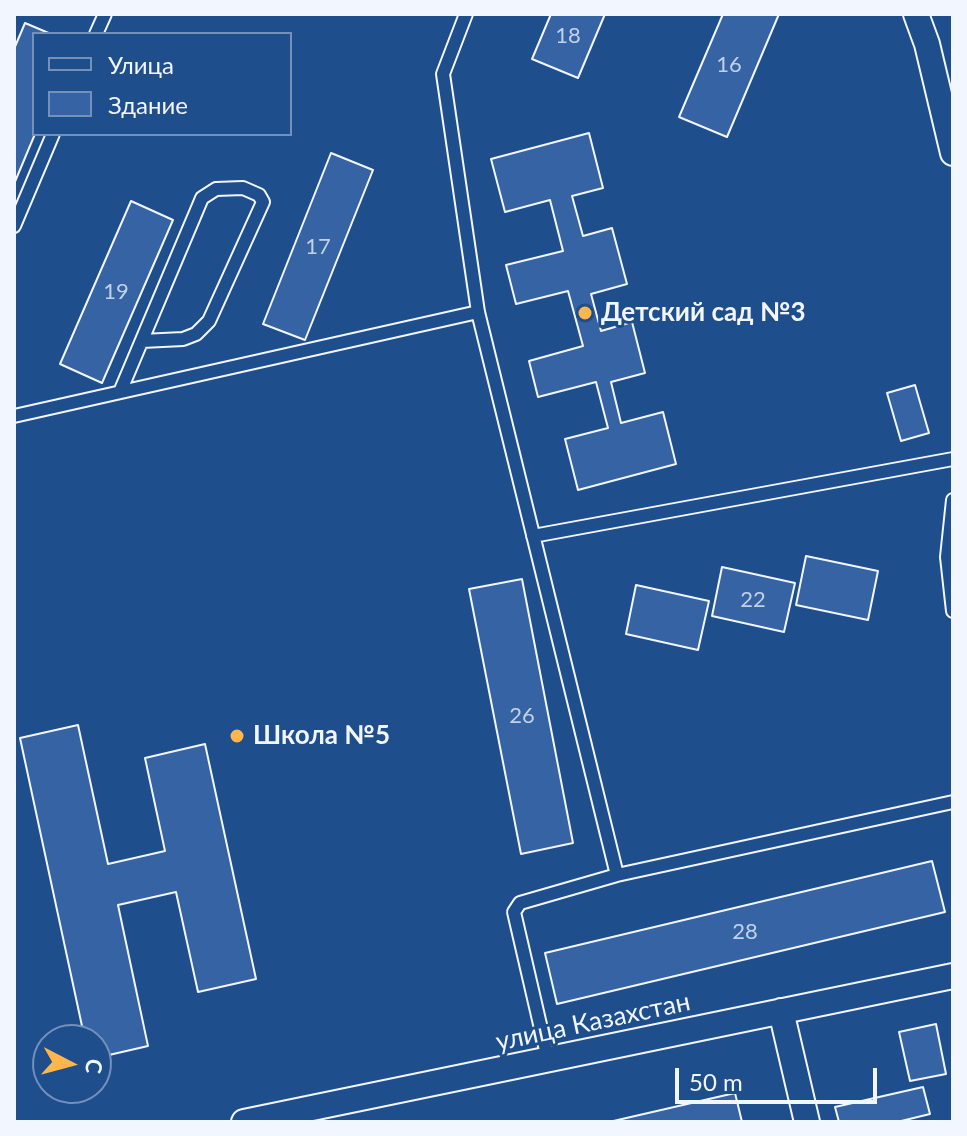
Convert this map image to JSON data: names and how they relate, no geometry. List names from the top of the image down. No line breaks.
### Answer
{"streets":{"street":["улица Казахстан"]},"places":["Детский сад №3","Школа №5"],"house_numbers":["18","16","17","19","22","26","28"],"legend":["Улица","Здание"],"scale_bar":"50 m","north":"right"}
